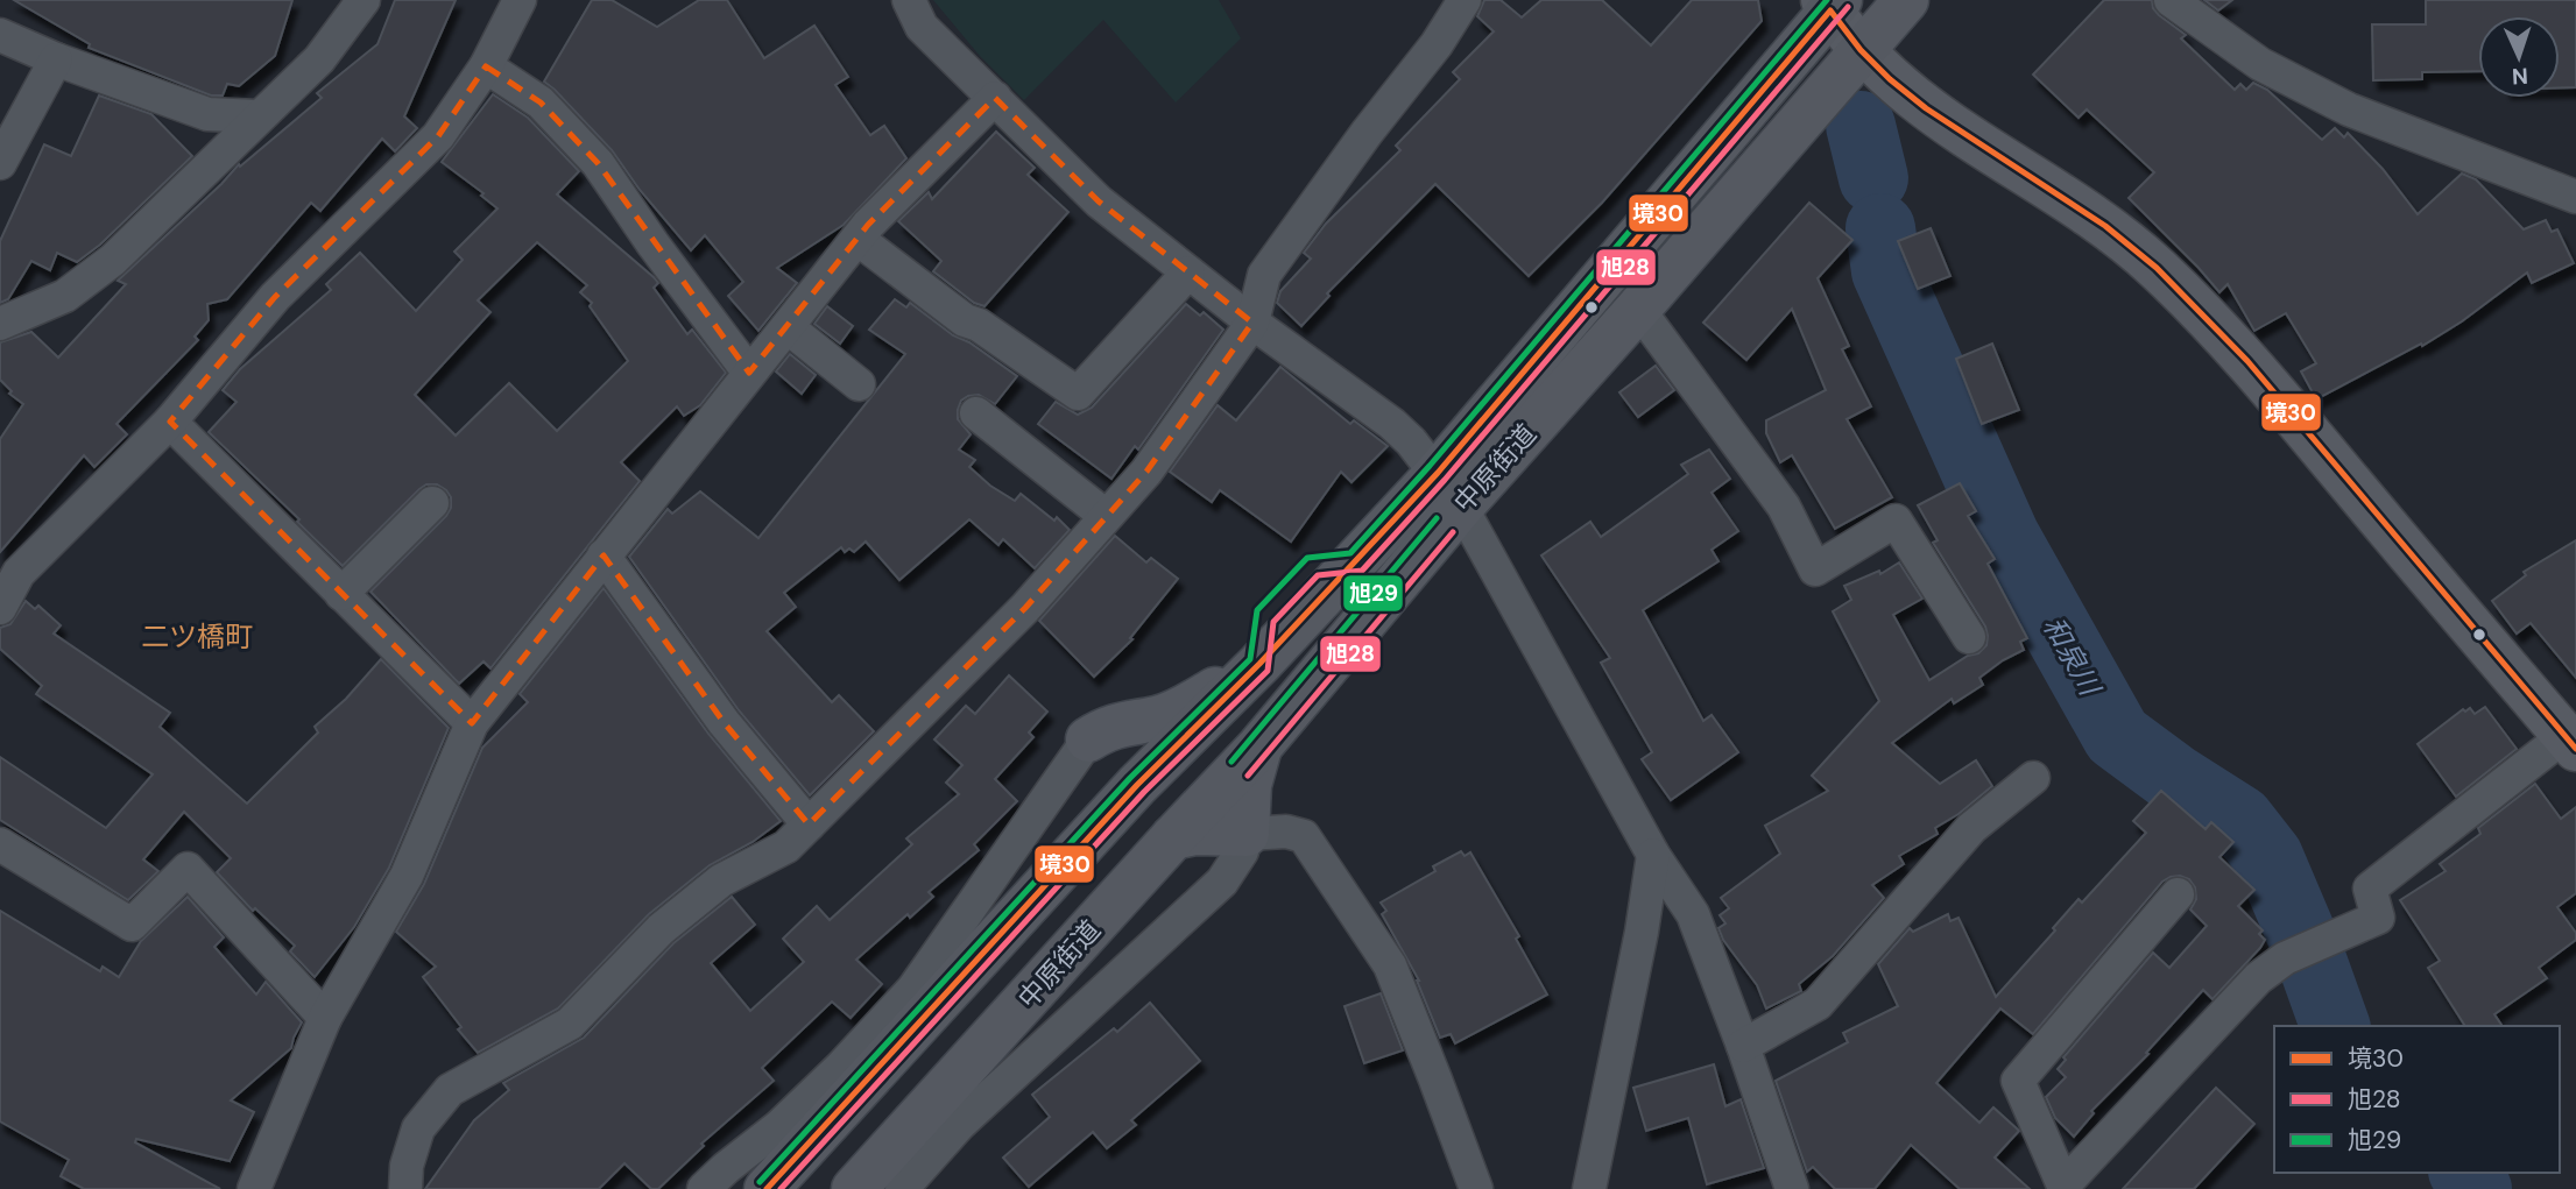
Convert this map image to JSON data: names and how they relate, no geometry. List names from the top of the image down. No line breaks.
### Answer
{"streets":{"main road":["中原街道"]},"districts":["二ツ橋町"],"water":["和泉川"],"lines":["transit line 旭29","transit line 旭28","transit line 境30"],"legend":["境30","旭28","旭29"],"north":"bottom"}
